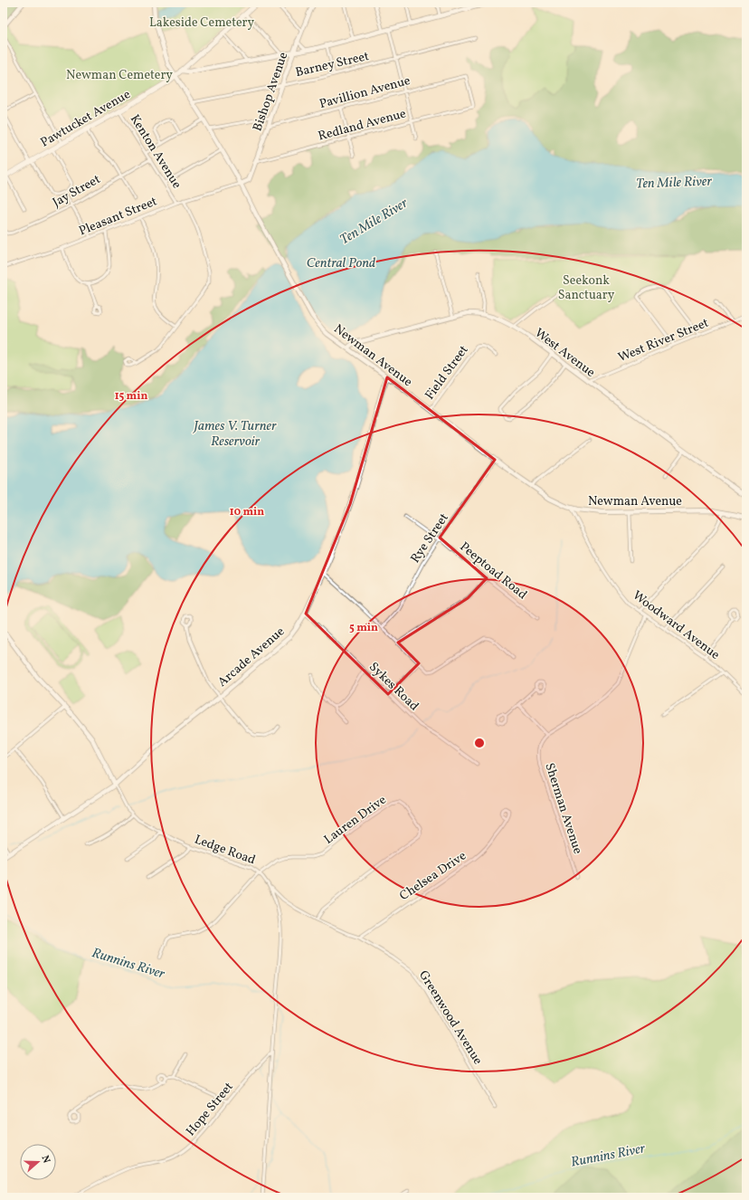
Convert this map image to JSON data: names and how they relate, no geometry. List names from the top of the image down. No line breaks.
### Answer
{"streets":{"main road":["Bishop Avenue","Pawtucket Avenue","West Avenue","Newman Avenue","Arcade Avenue","Ledge Road"],"street":["Barney Street","Pavillion Avenue","Redland Avenue","Kenton Avenue","Jay Street","Pleasant Street","West River Street","Field Street","Rye Street","Peeptoad Road","Woodward Avenue","Sykes Road","Sherman Avenue","Lauren Drive","Chelsea Drive","Greenwood Avenue","Hope Street"]},"crossings":[["Barney Street","Bishop Avenue"],["Barney Street","Newman Avenue"],["Bishop Avenue","Pavillion Avenue"],["Bishop Avenue","Redland Avenue"],["Bishop Avenue","Pleasant Street"],["Bishop Avenue","Newman Avenue"],["Pavillion Avenue","Redland Avenue"],["Pawtucket Avenue","Kenton Avenue"],["Pawtucket Avenue","Newman Avenue"],["Kenton Avenue","Jay Street"],["Kenton Avenue","Pleasant Street"],["Pleasant Street","Newman Avenue"],["West River Street","West Avenue"],["West Avenue","Newman Avenue"],["Newman Avenue","Field Street"],["Newman Avenue","Rye Street"],["Newman Avenue","Woodward Avenue"],["Newman Avenue","Arcade Avenue"],["Rye Street","Peeptoad Road"],["Arcade Avenue","Sykes Road"],["Arcade Avenue","Ledge Road"],["Lauren Drive","Ledge Road"],["Lauren Drive","Greenwood Avenue"],["Ledge Road","Greenwood Avenue"],["Ledge Road","Hope Street"],["Chelsea Drive","Greenwood Avenue"]],"water":["Ten Mile River","Central Pond","James V. Turner Reservoir","Runnins River"],"parks":["Lakeside Cemetery","Newman Cemetery","Seekonk Sanctuary"],"north":"right","rings":["15 min","10 min","5 min"]}
